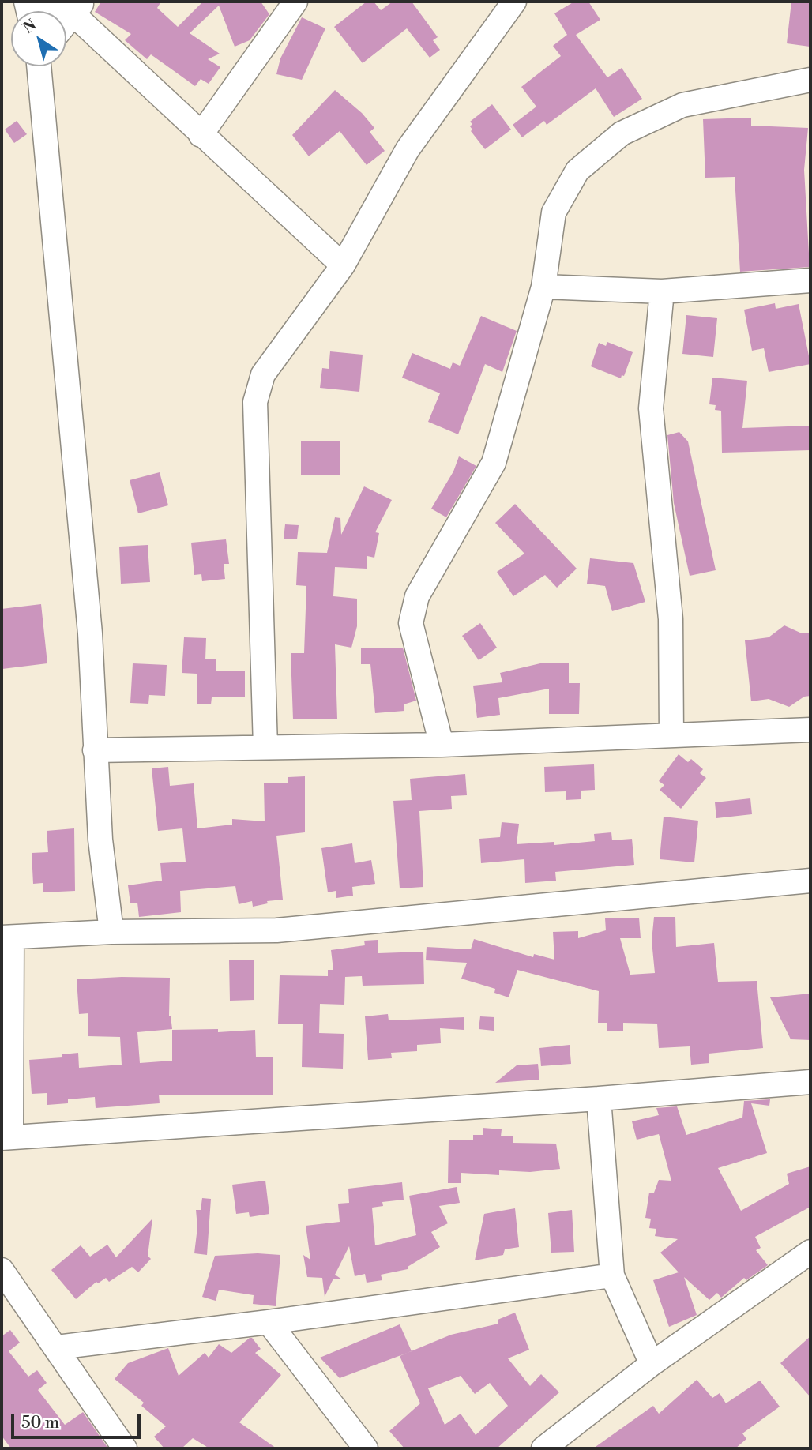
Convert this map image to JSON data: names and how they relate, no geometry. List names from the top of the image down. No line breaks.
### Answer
{"scale_bar":"50 m","north":"top left"}
